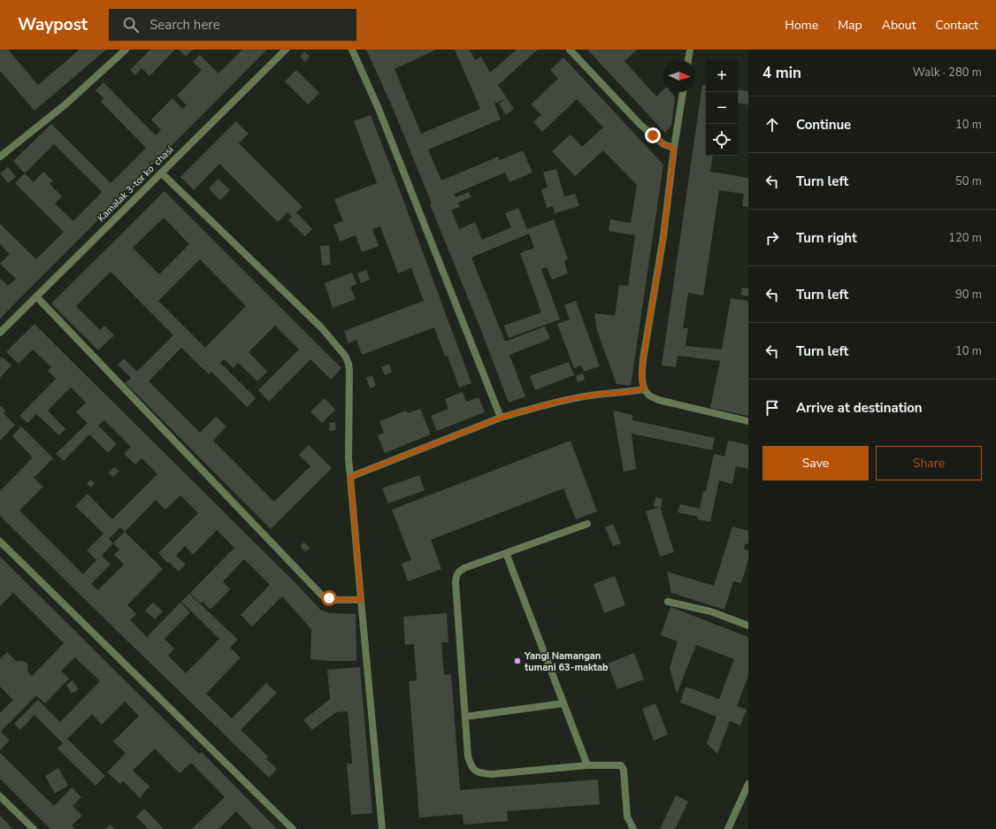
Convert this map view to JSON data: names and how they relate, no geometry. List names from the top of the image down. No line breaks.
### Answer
{"streets":{"street":["Kamalak 3-tor koʻchasi"]},"places":["Yangi Namangan tumani 63-maktab"],"north":"right","page":{"header":"Waypost","search":"Search here","nav":["Home","Map","About","Contact"],"heading":["4 min","Walk · 280 m"],"map_buttons":["+","−"],"list":[["Continue","10 m"],["Turn left","50 m"],["Turn right","120 m"],["Turn left","90 m"],["Turn left","10 m"],"Arrive at destination"],"buttons":["Save","Share"]}}
